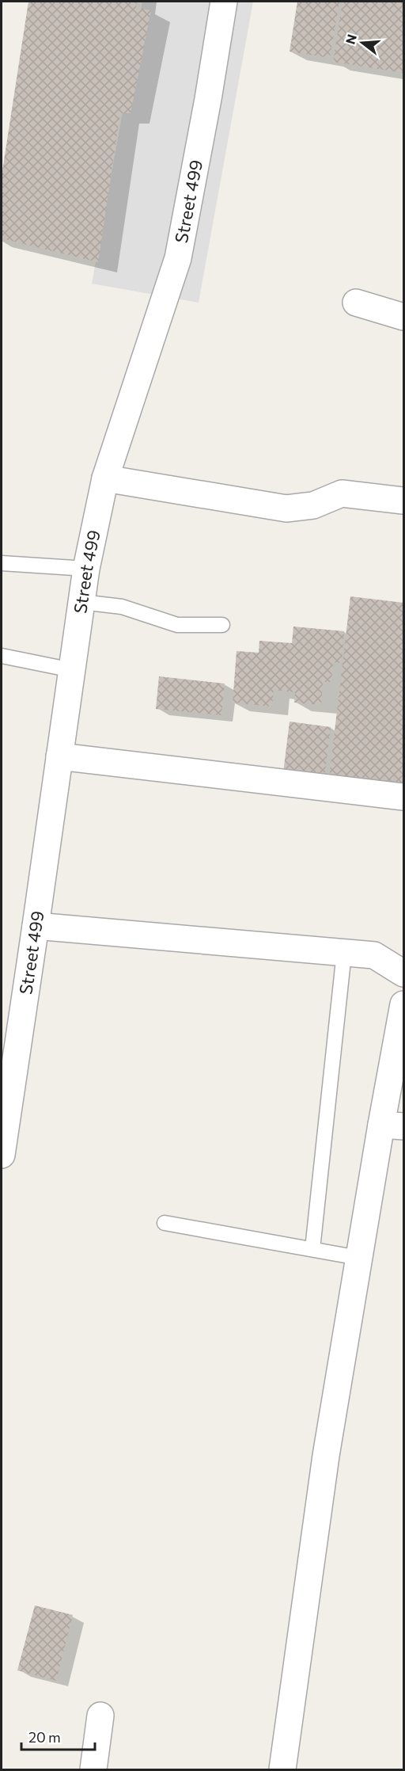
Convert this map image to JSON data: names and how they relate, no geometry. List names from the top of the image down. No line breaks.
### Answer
{"streets":{"street":["Street 499"]},"scale_bar":"20 m","north":"left"}
